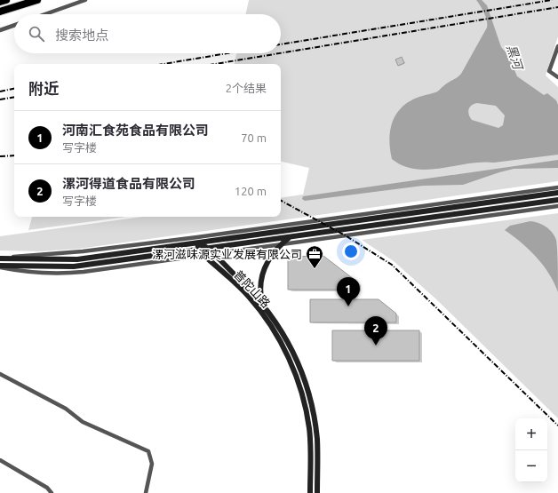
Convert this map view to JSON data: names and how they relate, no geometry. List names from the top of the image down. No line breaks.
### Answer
{"streets":{"main road":["普陀山路"]},"water":["黑河"],"places":{"office":["漯河滋味源实业发展有限公司"]},"page":{"search":"搜索地点","heading":["附近","2个结果"],"list":[{"mark":"1","name":"河南汇食苑食品有限公司","note":"写字楼","value":"70 m"},{"mark":"2","name":"漯河得道食品有限公司","note":"写字楼","value":"120 m"}],"pins":["1","2"],"map_buttons":["+","−"]}}
